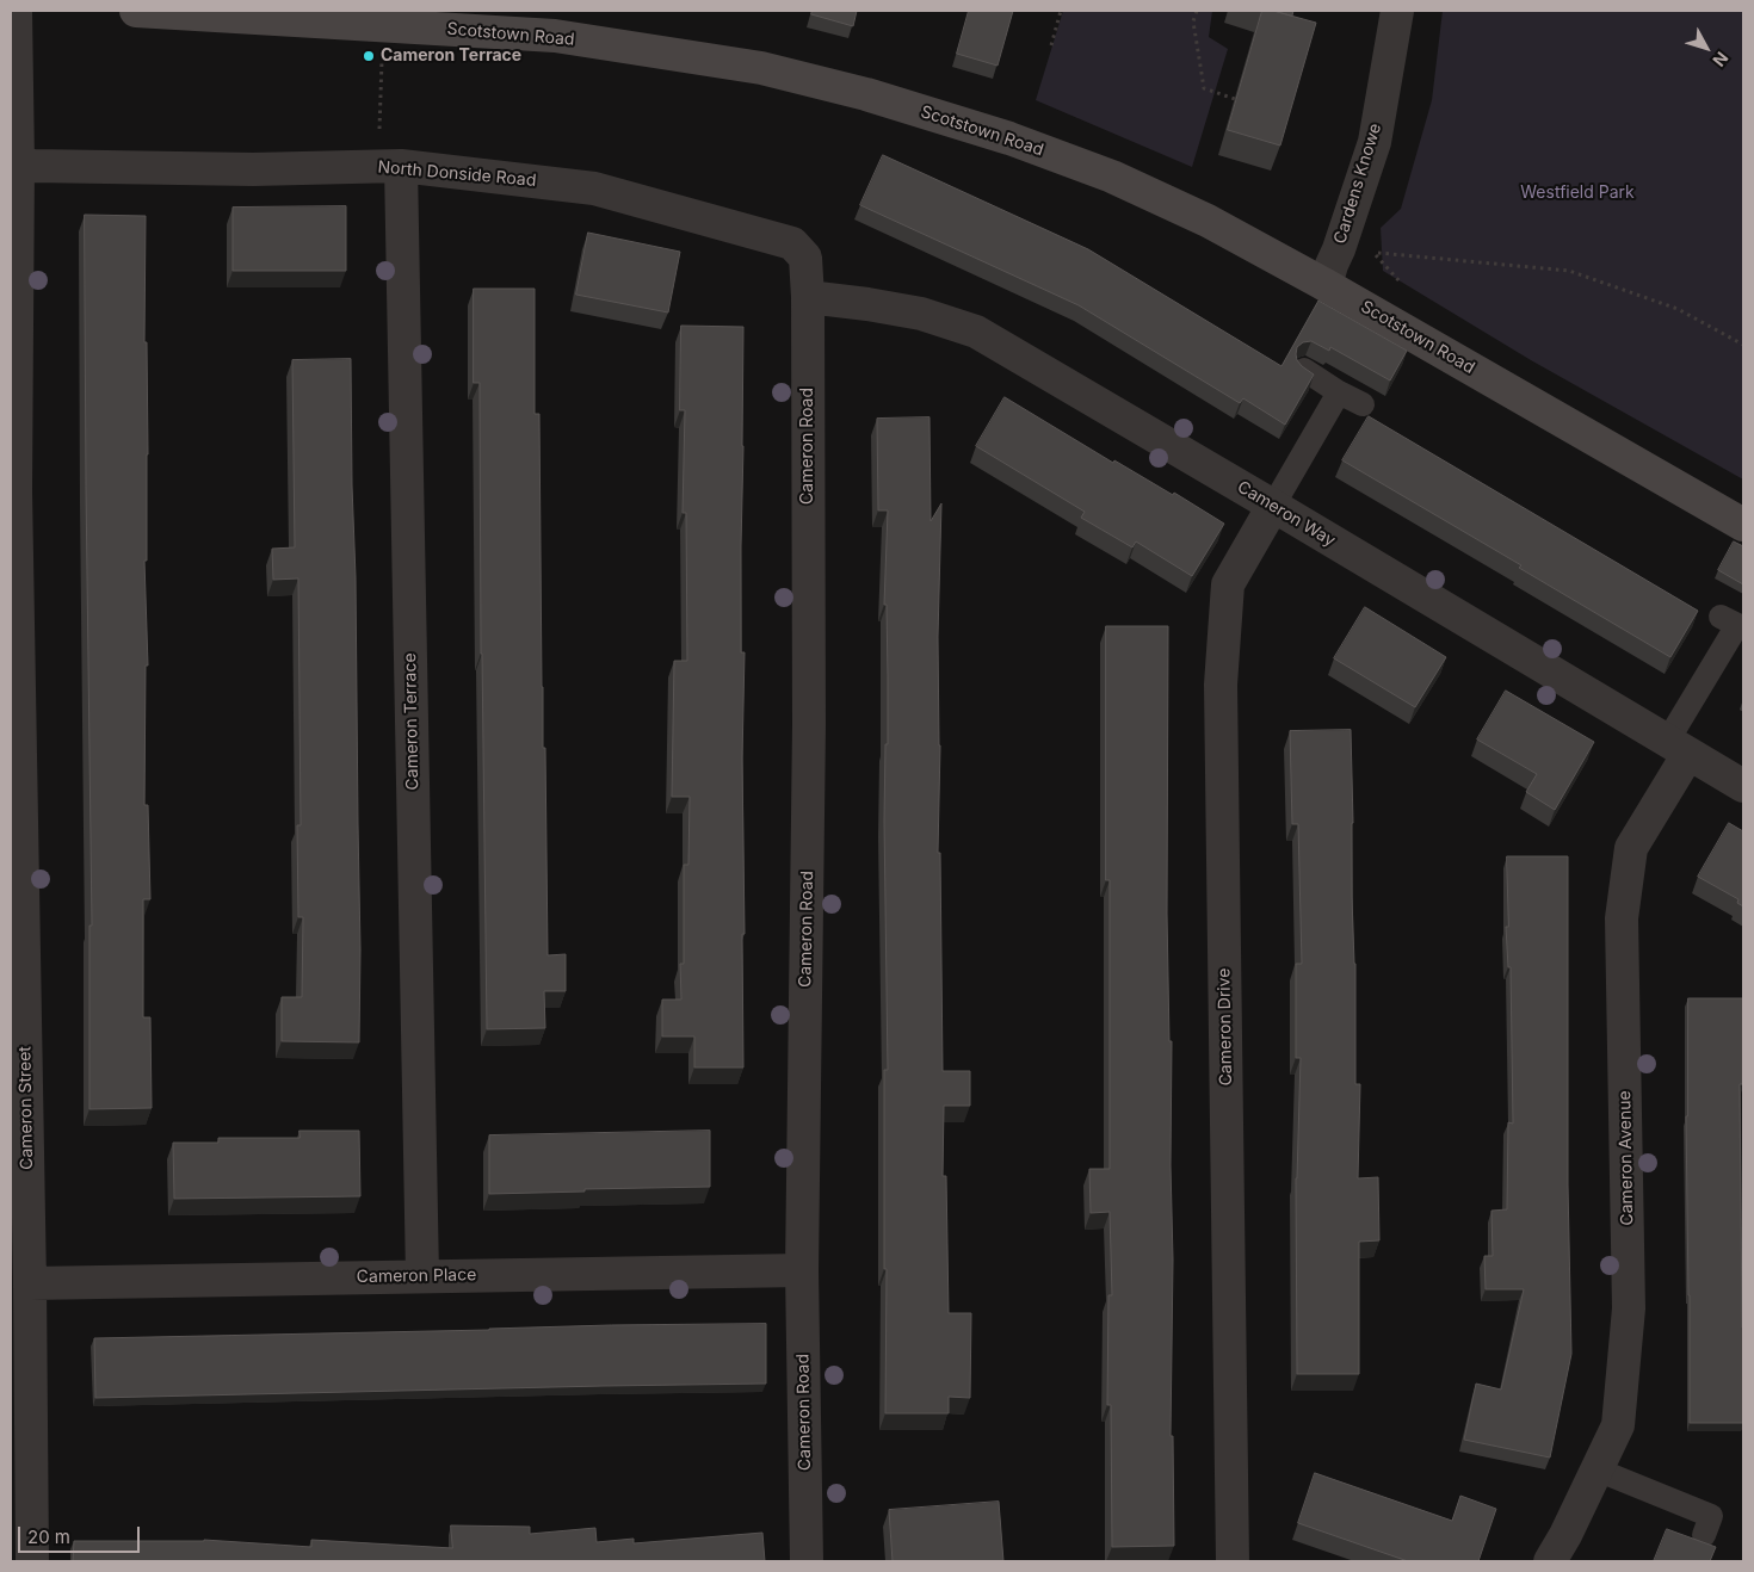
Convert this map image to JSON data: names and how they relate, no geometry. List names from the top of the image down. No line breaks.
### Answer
{"streets":{"main road":["Scotstown Road"],"street":["North Donside Road","Cardens Knowe","Cameron Road","Cameron Way","Cameron Terrace","Cameron Drive","Cameron Street","Cameron Avenue","Cameron Place"]},"crossings":[["Scotstown Road","Cardens Knowe"],["North Donside Road","Cameron Road"],["North Donside Road","Cameron Way"],["North Donside Road","Cameron Terrace"],["North Donside Road","Cameron Street"],["Cameron Road","Cameron Way"],["Cameron Road","Cameron Place"],["Cameron Way","Cameron Drive"],["Cameron Way","Cameron Avenue"],["Cameron Terrace","Cameron Place"],["Cameron Street","Cameron Place"]],"parks":["Westfield Park"],"places":["Cameron Terrace"],"scale_bar":"20 m","north":"bottom right"}
